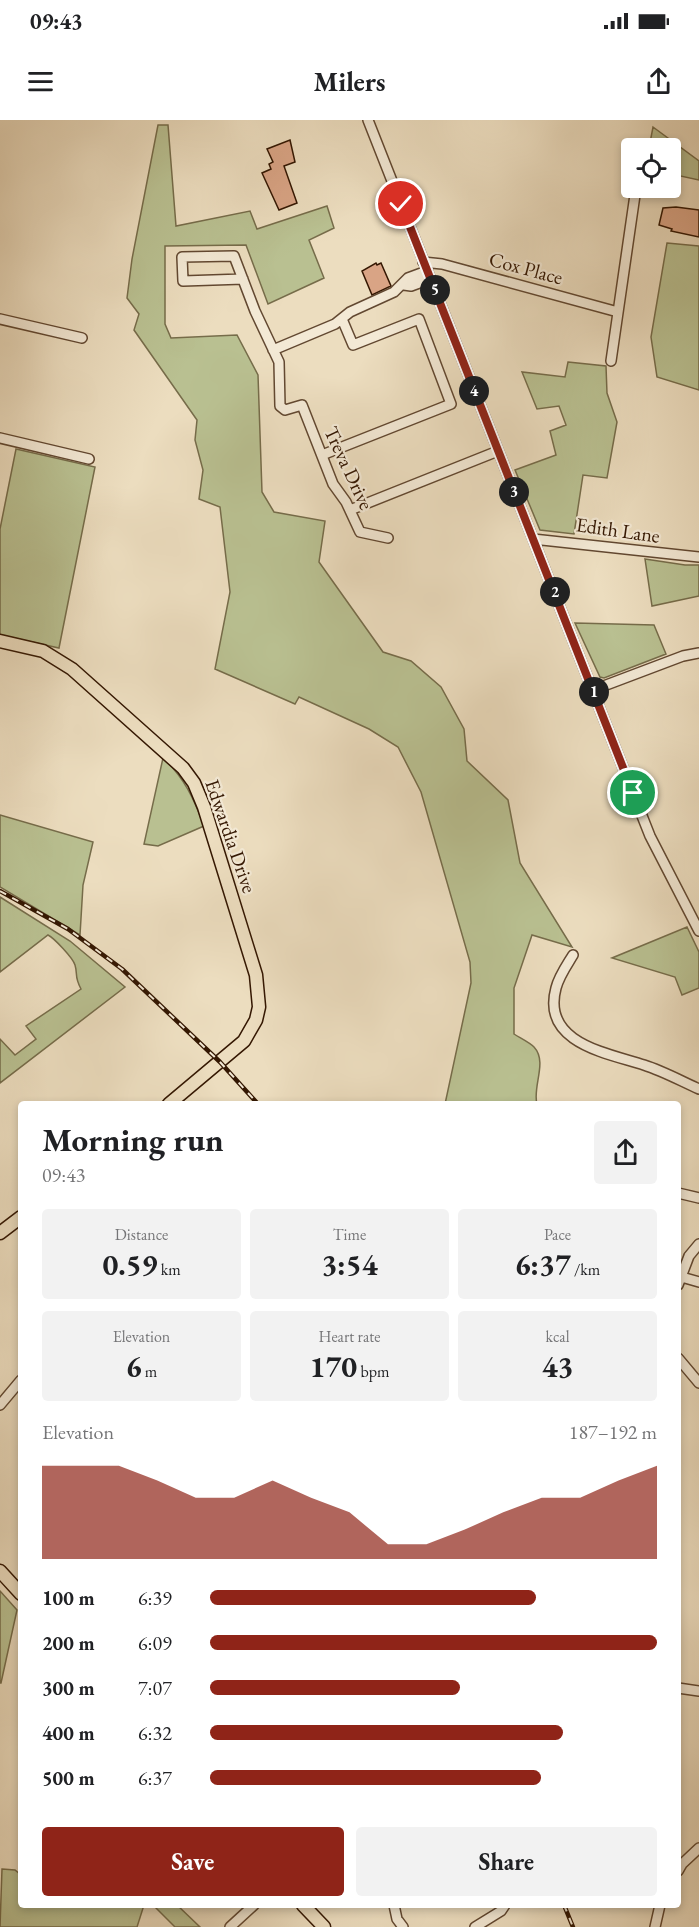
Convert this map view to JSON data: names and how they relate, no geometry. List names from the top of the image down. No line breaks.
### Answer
{"streets":{"main road":["Edwardia Drive"],"street":["Cox Place","Treva Drive","Edith Lane"]},"crossings":[["Cox Place","Treva Drive"]],"page":{"status":"09:43","header":"Milers","pins":["5","4","3","2","1"],"heading":["Morning run","09:43"],"stats":[["Distance","0.59 km"],["Time","3:54"],["Pace","6:37 /km"],["Elevation","6 m"],["Heart rate","170 bpm"],["kcal","43"]],"chart":["Elevation","187–192 m"],"list":[{"name":"100 m","note":"6:39"},{"name":"200 m","note":"6:09"},{"name":"300 m","note":"7:07"},{"name":"400 m","note":"6:32"},{"name":"500 m","note":"6:37"}],"buttons":["Save","Share"]}}
